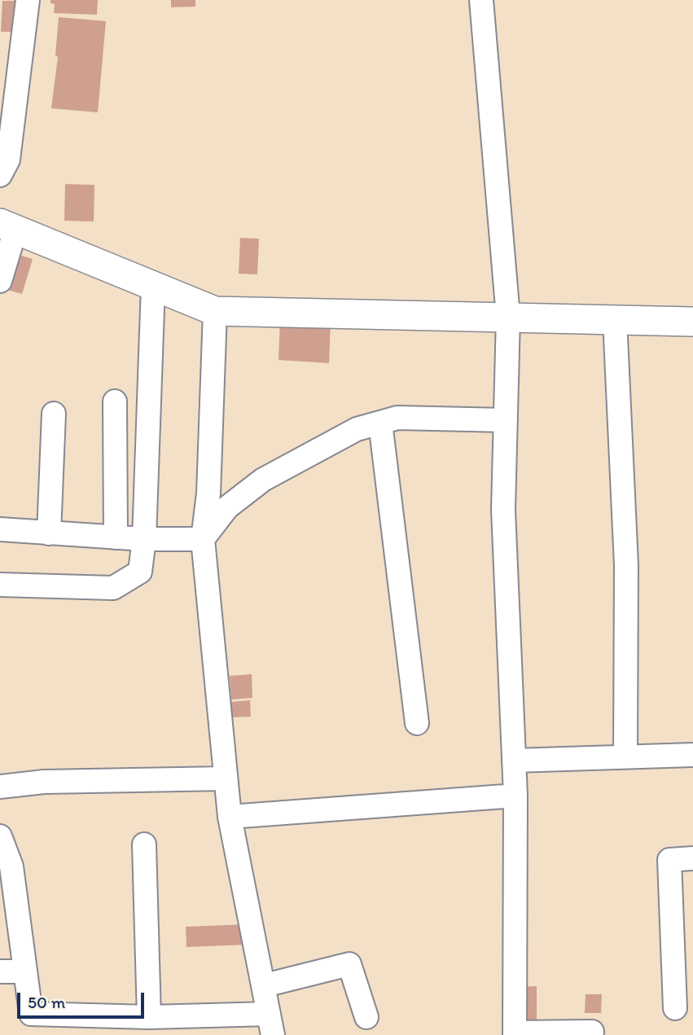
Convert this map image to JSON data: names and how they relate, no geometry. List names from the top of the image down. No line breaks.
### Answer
{"scale_bar":"50 m"}
